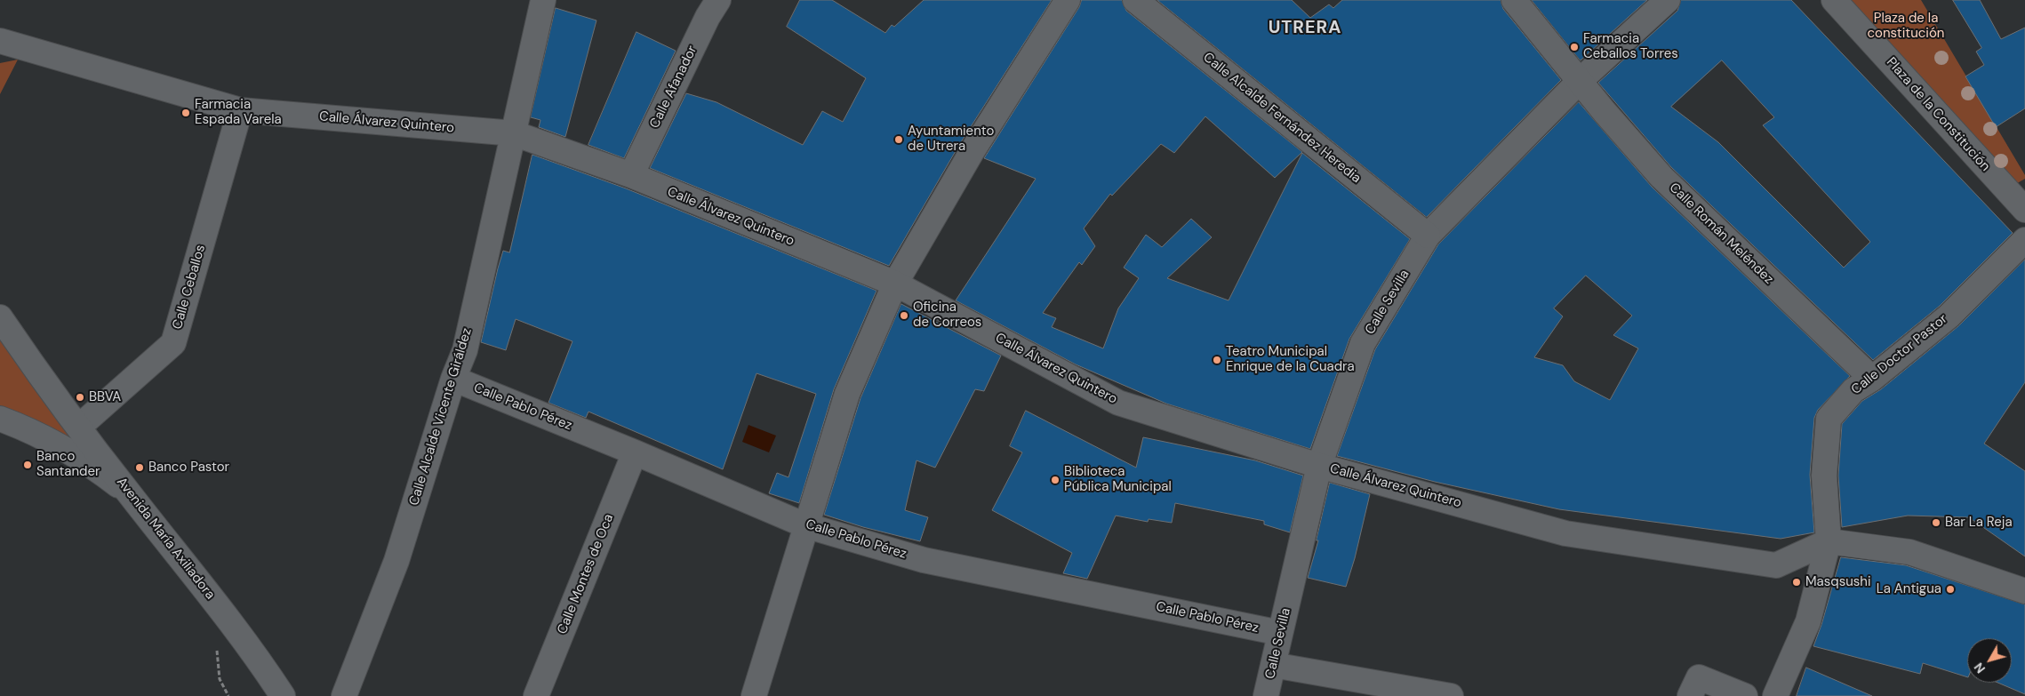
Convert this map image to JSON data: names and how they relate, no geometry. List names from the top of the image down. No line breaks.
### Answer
{"streets":{"street":["Calle Afanador","Plaza de la Constitución","Calle Alcalde Fernández Heredia","Calle Álvarez Quintero","Calle Román Meléndez","Calle Ceballos","Calle Sevilla","Calle Doctor Pastor","Calle Pablo Pérez","Calle Alcalde Vicente Giráldez","Avenida María Axiliadora","Calle Montes de Oca"]},"crossings":[["Calle Afanador","Calle Álvarez Quintero"],["Calle Alcalde Fernández Heredia","Calle Sevilla"],["Calle Álvarez Quintero","Calle Ceballos"],["Calle Álvarez Quintero","Calle Sevilla"],["Calle Álvarez Quintero","Calle Doctor Pastor"],["Calle Álvarez Quintero","Calle Alcalde Vicente Giráldez"],["Calle Román Meléndez","Calle Sevilla"],["Calle Román Meléndez","Calle Doctor Pastor"],["Calle Ceballos","Avenida María Axiliadora"],["Calle Sevilla","Calle Pablo Pérez"],["Calle Pablo Pérez","Calle Alcalde Vicente Giráldez"],["Calle Pablo Pérez","Calle Montes de Oca"]],"districts":["UTRERA"],"parks":["Plaza de la constitución"],"places":["Farmacia Ceballos Torres","Farmacia Espada Varela","Ayuntamiento de Utrera","Oficina de Correos","Teatro Municipal Enrique de la Cuadra","BBVA","Banco Santander","Banco Pastor","Biblioteca Pública Municipal","Bar La Reja","Masqsushi","La Antigua"],"north":"bottom left"}
